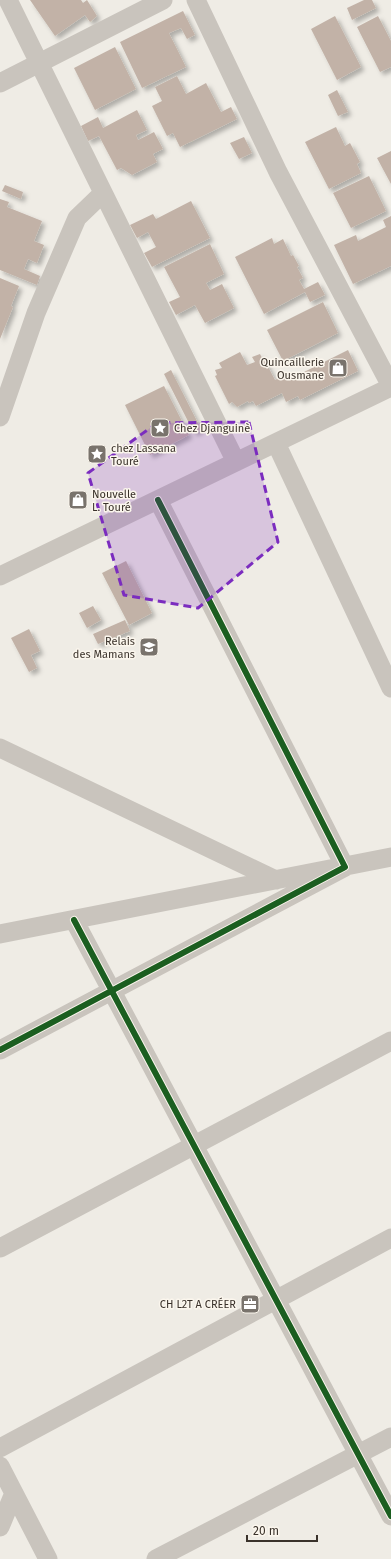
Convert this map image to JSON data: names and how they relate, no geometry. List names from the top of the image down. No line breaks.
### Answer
{"places":{"shop":["Quincaillerie Ousmane","Nouvelle L. Touré"],"place":["Chez Djanguinè","chez Lassana Touré"],"school or university":["Relais des Mamans"],"office":["CH L2T A CRÉER"]},"scale_bar":"20 m"}
